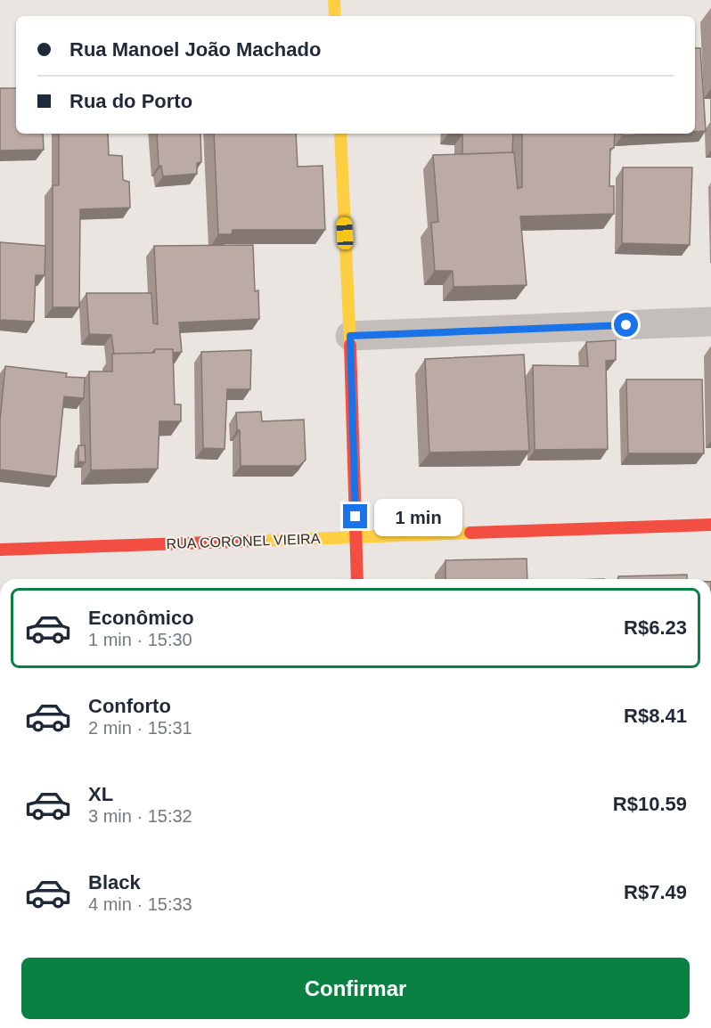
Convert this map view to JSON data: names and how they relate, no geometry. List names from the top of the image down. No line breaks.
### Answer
{"streets":{"street":["RUA CORONEL VIEIRA"]},"page":{"banner":["Rua Manoel João Machado","Rua do Porto"],"bubble":"1 min","list":[{"name":"Econômico","note":"1 min · 15:30","value":"R$6.23"},{"name":"Conforto","note":"2 min · 15:31","value":"R$8.41"},{"name":"XL","note":"3 min · 15:32","value":"R$10.59"},{"name":"Black","note":"4 min · 15:33","value":"R$7.49"}],"buttons":"Confirmar"}}
